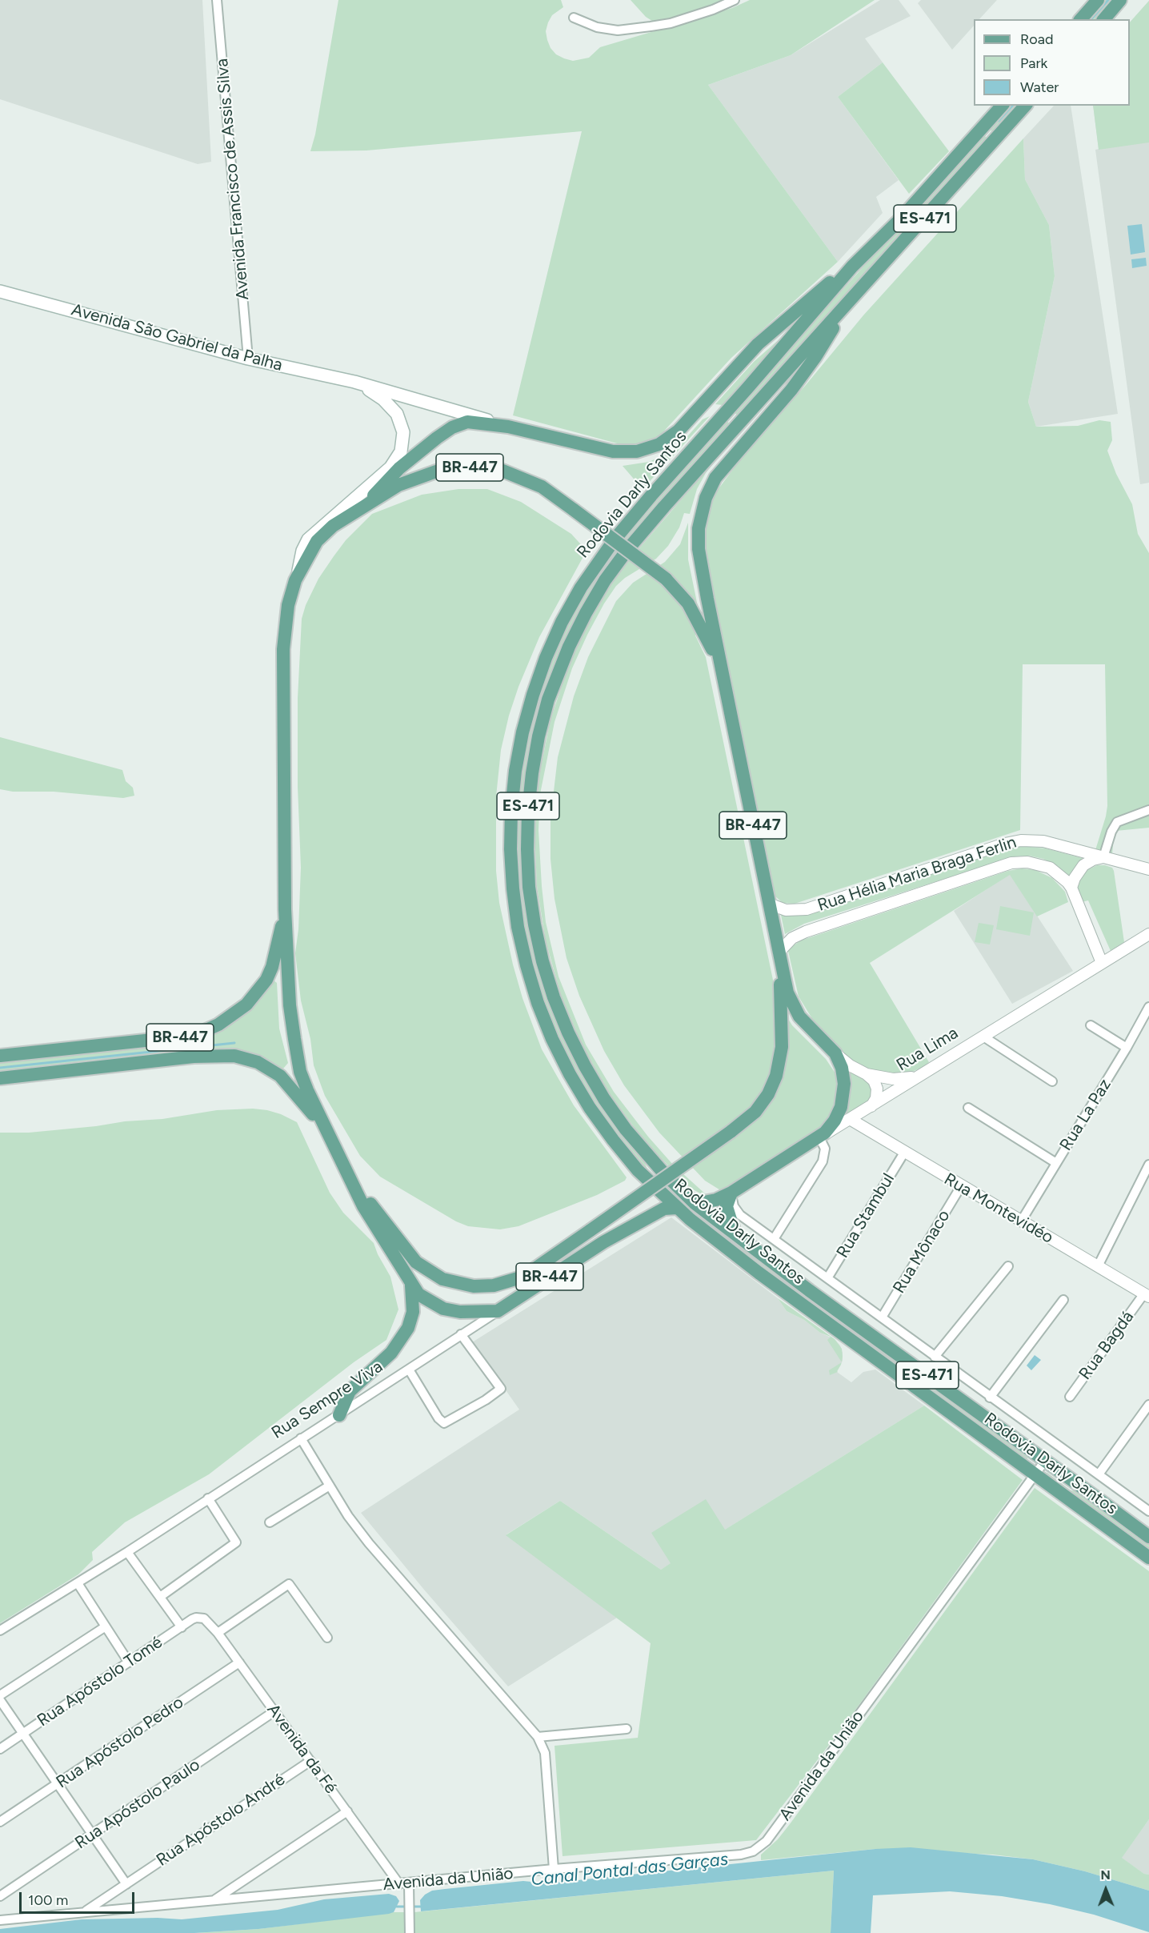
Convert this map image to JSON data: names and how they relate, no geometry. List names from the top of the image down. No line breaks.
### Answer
{"streets":{"main road":["ES-471","Avenida São Gabriel da Palha","BR-447","Rodovia Darly Santos","Rua Lima","Rua Sempre Viva"],"street":["Avenida Francisco de Assis Silva","Rua Hélia Maria Braga Ferlin","Rua La Paz","Rua Montevidéo","Rua Stambul","Rua Mônaco","Rua Bagdá","Rua Apóstolo Tomé","Rua Apóstolo Pedro","Avenida da Fé","Avenida da União","Rua Apóstolo Paulo","Rua Apóstolo André"]},"crossings":[["Avenida Francisco de Assis Silva","Avenida São Gabriel da Palha"],["Avenida São Gabriel da Palha","BR-447"],["BR-447","Rodovia Darly Santos"],["BR-447","Rua Hélia Maria Braga Ferlin"],["BR-447","Rua Sempre Viva"],["Rodovia Darly Santos","Rua Lima"],["Rodovia Darly Santos","Rua Sempre Viva"],["Rodovia Darly Santos","Avenida da União"],["Rua Lima","Rua Montevidéo"],["Rua La Paz","Rua Montevidéo"],["Rua Montevidéo","Rua Stambul"],["Rua Montevidéo","Rua Mônaco"],["Rua Montevidéo","Rua Bagdá"],["Rua Apóstolo Tomé","Avenida da Fé"],["Rua Apóstolo Pedro","Avenida da Fé"],["Avenida da Fé","Avenida da União"],["Avenida da Fé","Rua Apóstolo Paulo"],["Avenida da Fé","Rua Apóstolo André"],["Avenida da União","Rua Apóstolo André"]],"water":["Canal Pontal das Garças"],"legend":["Road","Park","Water"],"scale_bar":"100 m","north":"top"}
